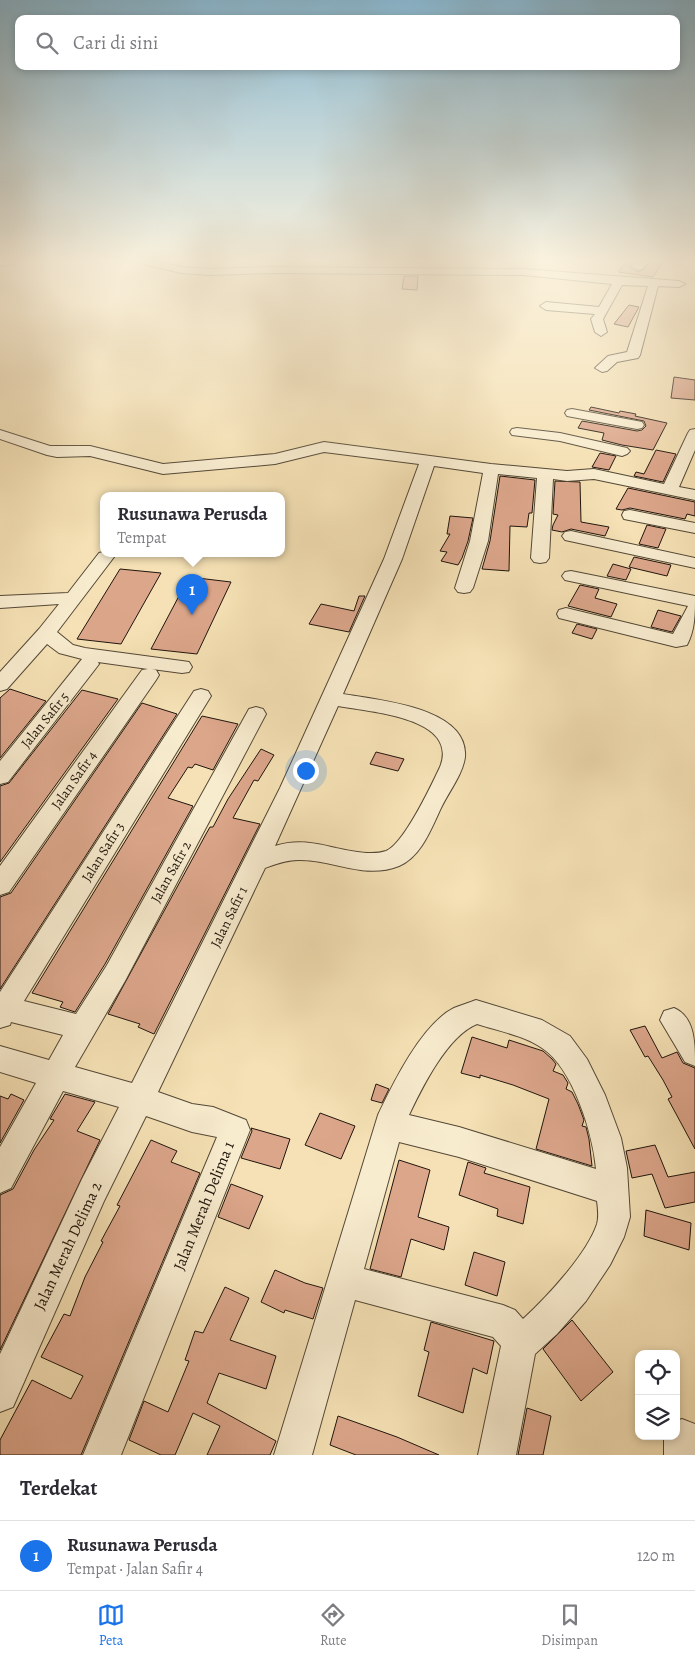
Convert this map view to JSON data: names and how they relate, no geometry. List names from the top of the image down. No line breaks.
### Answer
{"streets":{"street":["Jalan Safir 5","Jalan Safir 4","Jalan Safir 3","Jalan Safir 2","Jalan Safir 1","Jalan Merah Delima 1","Jalan Merah Delima 2"]},"crossings":[["Jalan Safir 2","Jalan Merah Delima 1"],["Jalan Safir 1","Jalan Merah Delima 1"],["Jalan Safir 1","Jalan Merah Delima 2"],["Jalan Merah Delima 1","Jalan Merah Delima 2"]],"page":{"search":"Cari di sini","popup":["Rusunawa Perusda","Tempat"],"pins":"1","heading":"Terdekat","list":[{"mark":"1","name":"Rusunawa Perusda","note":"Tempat · Jalan Safir 4","value":"120 m"}],"nav":["Peta","Rute","Disimpan"]}}
